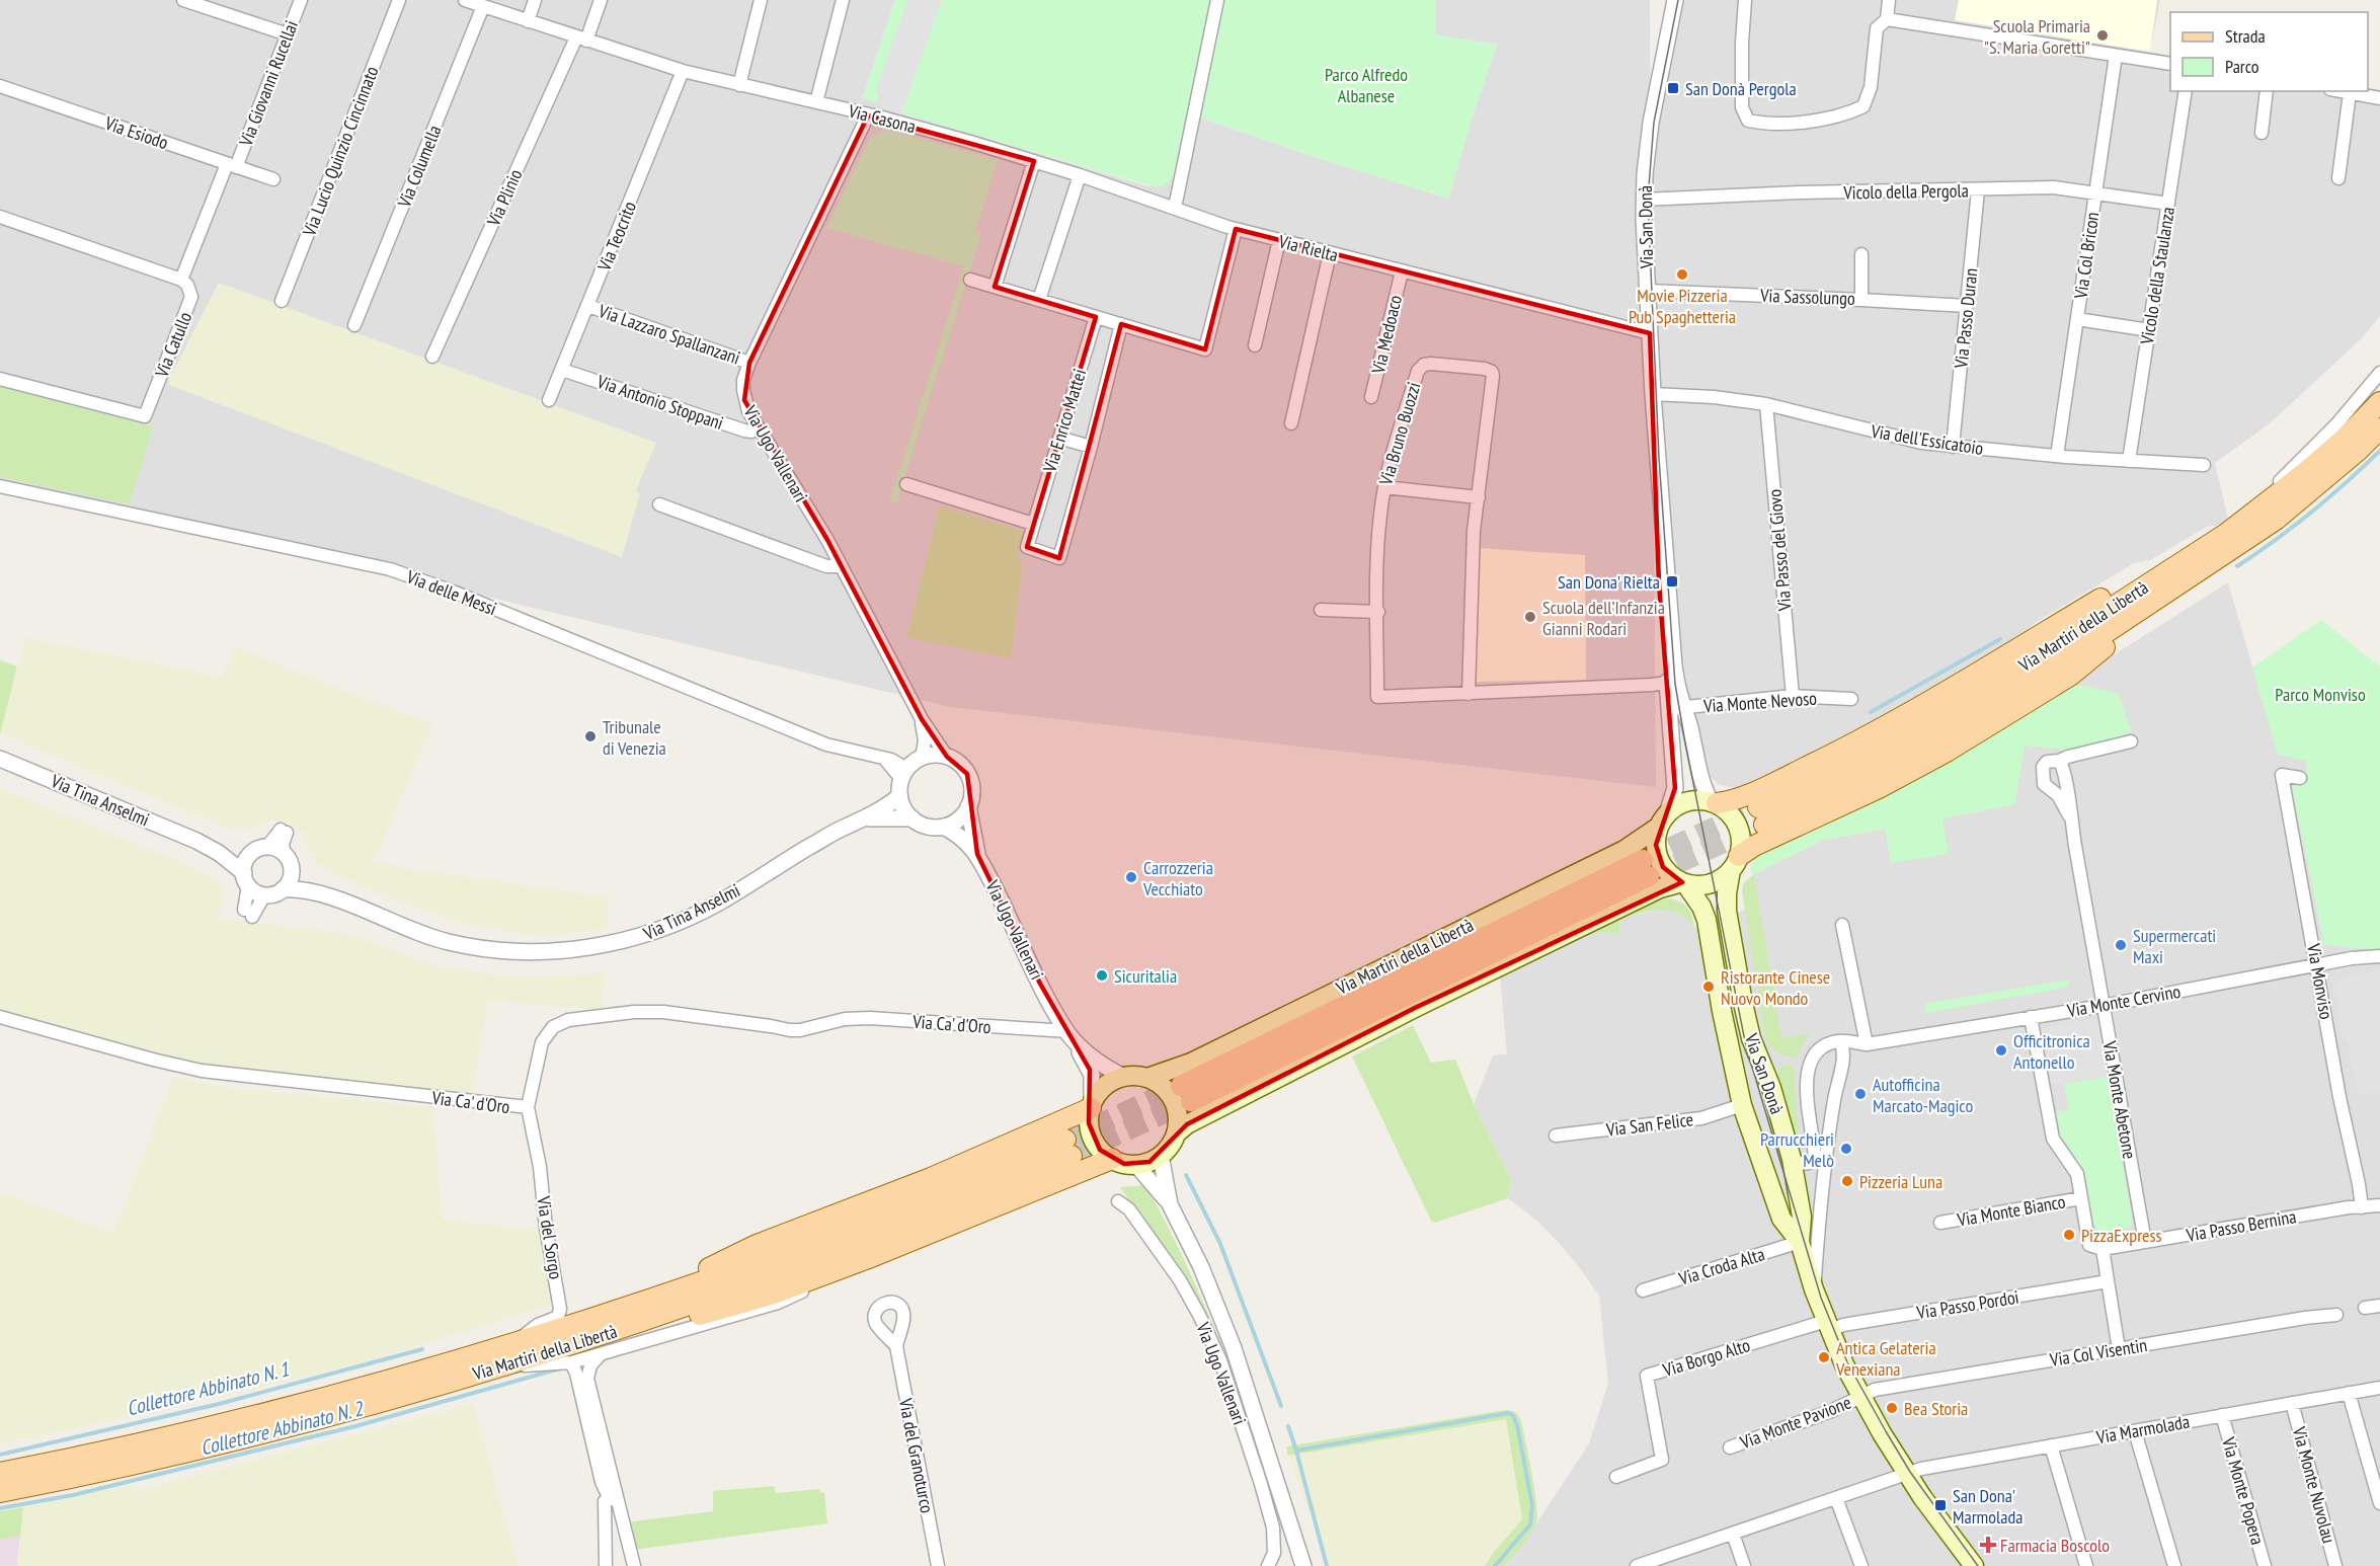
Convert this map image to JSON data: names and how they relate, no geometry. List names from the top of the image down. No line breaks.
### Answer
{"streets":{"main road":["Via San Donà","Via Martiri della Libertà"],"street":["Via Giovanni Rucellai","Via Casona","Via Esiodo","Via Lucio Quinzio Cincinnato","Via Columella","Vicolo della Pergola","Via Plinio","Via Teocrito","Via Rielta","Via Col Bricon","Vicolo della Staulanza","Via Sassolungo","Via Passo Duran","Via Lazzaro Spallanzani","Via Medoaco","Via Catullo","Via Antonio Stoppani","Via Enrico Mattei","Via Bruno Buozzi","Via dell'Essicatoio","Via Ugo Vallenari","Via Passo del Giovo","Via delle Messi","Via Monte Nevoso","Via Tina Anselmi","Via Monviso","Via Monte Cervino","Via Ca' d'Oro","Via Monte Abetone","Via San Felice","Via Monte Bianco","Via Passo Bernina","Via del Sorgo","Via Croda Alta","Via Passo Pordoi","Via Col Visentin","Via Borgo Alto","Via Monte Pavione","Via Marmolada","Via del Granoturco","Via Monte Nuvolau","Via Monte Popera"]},"crossings":[["Via Giovanni Rucellai","Via Esiodo"],["Via Giovanni Rucellai","Via Catullo"],["Via Casona","Via Columella"],["Via Casona","Via Plinio"],["Via Casona","Via Teocrito"],["Via Casona","Via Rielta"],["Via Casona","Via Ugo Vallenari"],["Vicolo della Pergola","Via San Donà"],["Vicolo della Pergola","Via Col Bricon"],["Vicolo della Pergola","Vicolo della Staulanza"],["Vicolo della Pergola","Via Passo Duran"],["Via San Donà","Via Rielta"],["Via San Donà","Via Sassolungo"],["Via San Donà","Via Bruno Buozzi"],["Via San Donà","Via dell'Essicatoio"],["Via San Donà","Via Martiri della Libertà"],["Via San Donà","Via Monte Nevoso"],["Via San Donà","Via San Felice"],["Via San Donà","Via Croda Alta"],["Via San Donà","Via Passo Pordoi"],["Via San Donà","Via Col Visentin"],["Via San Donà","Via Borgo Alto"],["Via San Donà","Via Monte Pavione"],["Via San Donà","Via Marmolada"],["Via Teocrito","Via Lazzaro Spallanzani"],["Via Teocrito","Via Antonio Stoppani"],["Via Rielta","Via Medoaco"],["Via Col Bricon","Via dell'Essicatoio"],["Vicolo della Staulanza","Via dell'Essicatoio"],["Via Sassolungo","Via Passo Duran"],["Via Passo Duran","Via dell'Essicatoio"],["Via Lazzaro Spallanzani","Via Ugo Vallenari"],["Via Antonio Stoppani","Via Ugo Vallenari"],["Via dell'Essicatoio","Via Passo del Giovo"],["Via Ugo Vallenari","Via delle Messi"],["Via Ugo Vallenari","Via Martiri della Libertà"],["Via Ugo Vallenari","Via Tina Anselmi"],["Via Ugo Vallenari","Via Ca' d'Oro"],["Via Passo del Giovo","Via Monte Nevoso"],["Via delle Messi","Via Tina Anselmi"],["Via Martiri della Libertà","Via del Sorgo"],["Via Monviso","Via Monte Cervino"],["Via Monviso","Via Passo Bernina"],["Via Monte Cervino","Via Monte Abetone"],["Via Monte Cervino","Via Monte Bianco"],["Via Ca' d'Oro","Via del Sorgo"],["Via Monte Abetone","Via Passo Bernina"],["Via Monte Bianco","Via Passo Bernina"],["Via Passo Pordoi","Via Borgo Alto"],["Via Col Visentin","Via Monte Pavione"],["Via Marmolada","Via Monte Nuvolau"],["Via Marmolada","Via Monte Popera"]],"water":["Collettore Abbinato N. 1","Collettore Abbinato N. 2"],"parks":["Parco Alfredo Albanese","Parco Monviso"],"places":{"other":["Scuola Primaria \"S. Maria Goretti\"","Movie Pizzeria Pub Spaghetteria","Scuola dell’Infanzia Gianni Rodari","Tribunale di Venezia","Carrozzeria Vecchiato","Supermercati Maxi","Sicuritalia","Ristorante Cinese Nuovo Mondo","Officitronica Antonello","Autofficina Marcato-Magico","Parrucchieri Melò","Pizzeria Luna","PizzaExpress","Antica Gelateria Venexiana","Bea Storia"],"transit":["San Donà Pergola","San Dona' Rielta","San Dona' Marmolada"],"health":["Farmacia Boscolo"]},"legend":["Strada","Parco"]}
